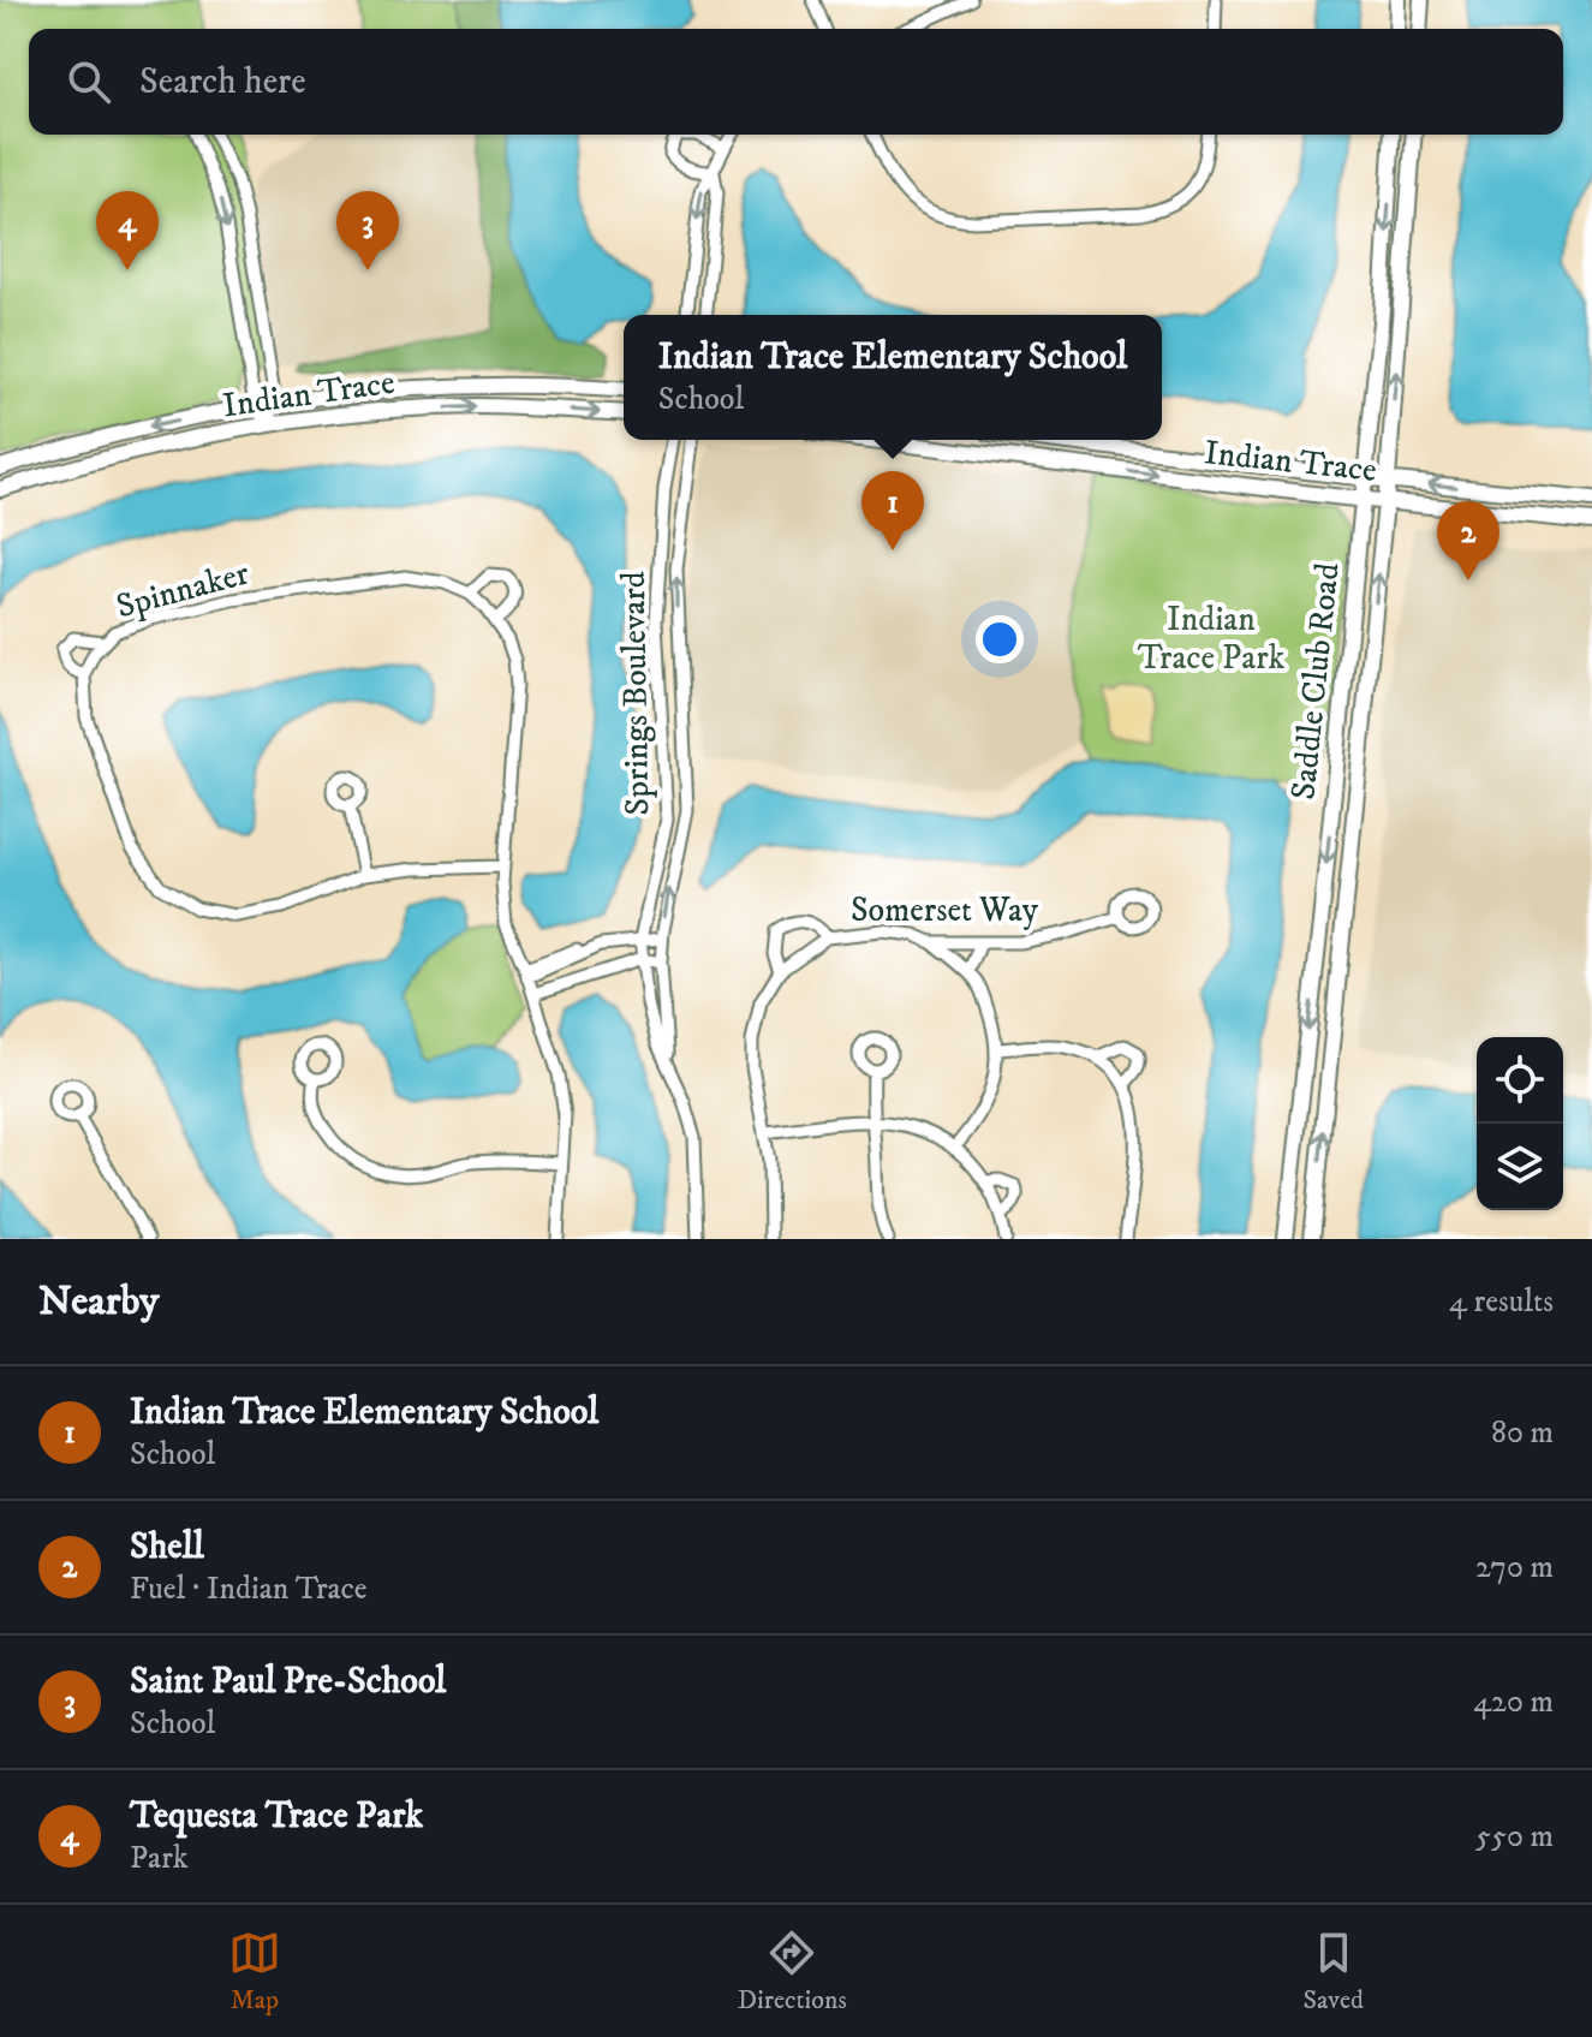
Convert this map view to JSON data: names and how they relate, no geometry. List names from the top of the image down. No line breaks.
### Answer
{"streets":{"main road":["Indian Trace","Saddle Club Road"],"street":["Spinnaker","Springs Boulevard","Somerset Way"]},"crossings":[["Indian Trace","Saddle Club Road"]],"parks":["Indian Trace Park"],"page":{"search":"Search here","pins":["3","4","1","2"],"popup":["Indian Trace Elementary School","School"],"heading":["Nearby","4 results"],"list":[{"mark":"1","name":"Indian Trace Elementary School","note":"School","value":"80 m"},{"mark":"2","name":"Shell","note":"Fuel · Indian Trace","value":"270 m"},{"mark":"3","name":"Saint Paul Pre-School","note":"School","value":"420 m"},{"mark":"4","name":"Tequesta Trace Park","note":"Park","value":"550 m"}],"nav":["Map","Directions","Saved"]}}
